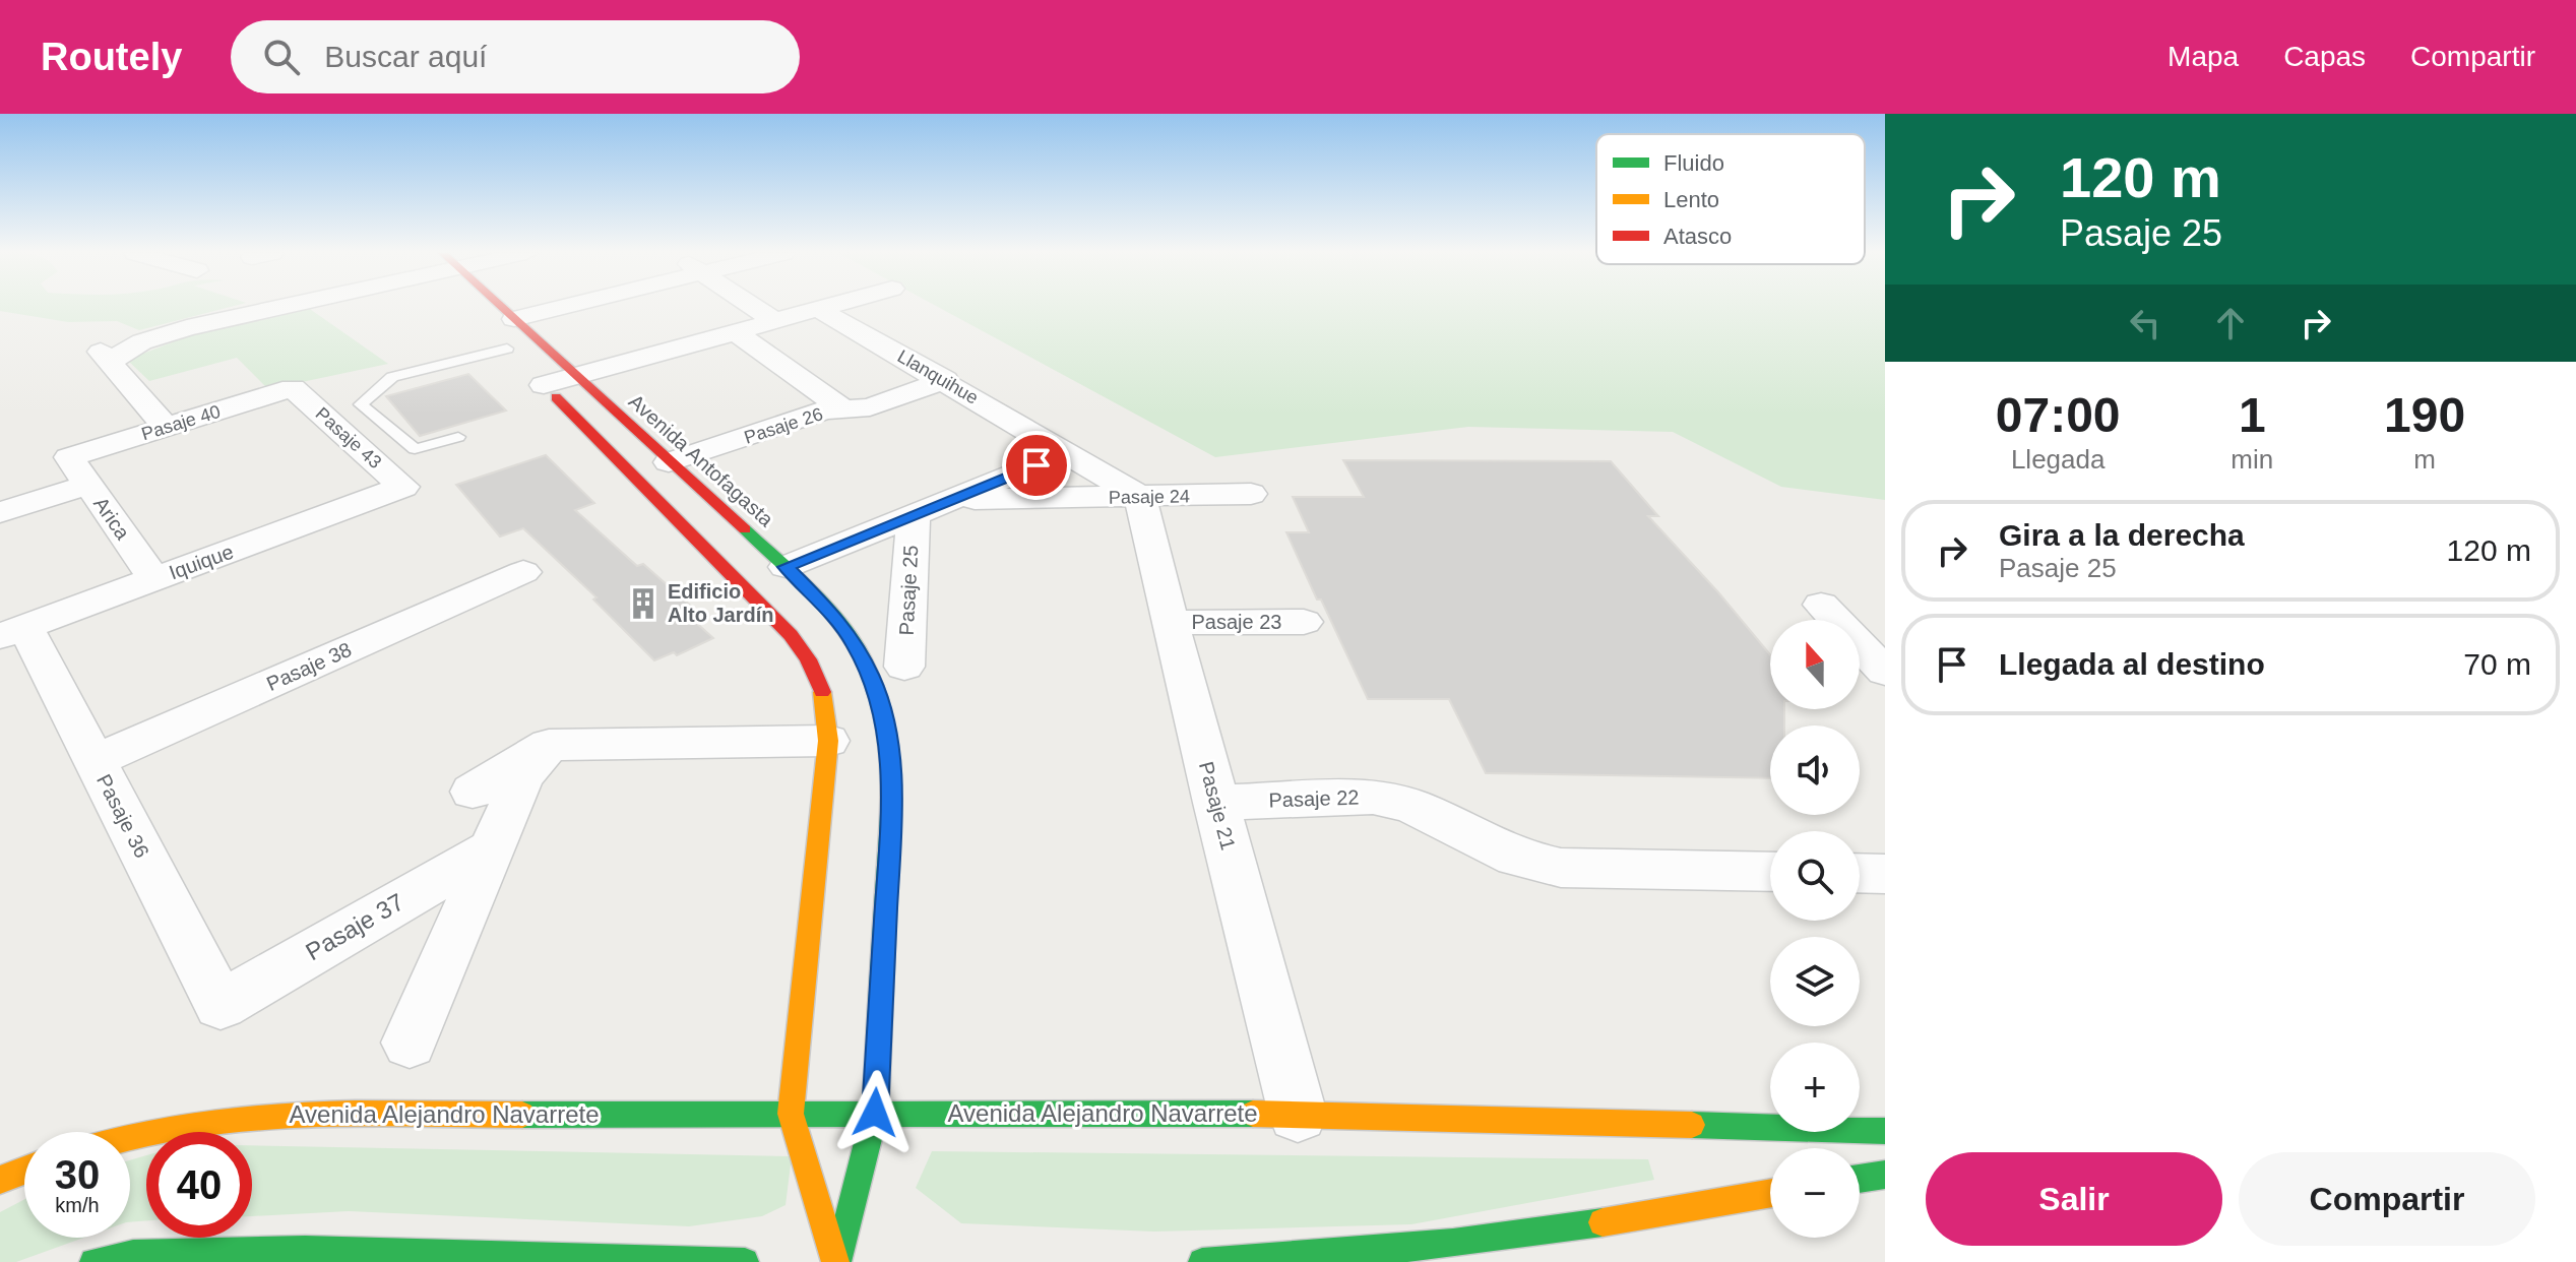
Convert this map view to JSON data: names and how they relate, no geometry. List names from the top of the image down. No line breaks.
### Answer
{"streets":{"street":["Llanquihue","Pasaje 40","Pasaje 26","Pasaje 43","Avenida Antofagasta","Pasaje 24","Arica","Iquique","Pasaje 25","Pasaje 23","Pasaje 38","Pasaje 22","Pasaje 21","Pasaje 36","Pasaje 37","Avenida Alejandro Navarrete"]},"crossings":[["Llanquihue","Pasaje 26"],["Llanquihue","Pasaje 24"],["Llanquihue","Pasaje 25"],["Llanquihue","Pasaje 21"],["Pasaje 40","Pasaje 43"],["Pasaje 40","Arica"],["Pasaje 26","Avenida Antofagasta"],["Pasaje 43","Iquique"],["Avenida Antofagasta","Pasaje 25"],["Avenida Antofagasta","Avenida Alejandro Navarrete"],["Pasaje 24","Pasaje 25"],["Pasaje 24","Pasaje 21"],["Arica","Iquique"],["Iquique","Pasaje 36"],["Pasaje 23","Pasaje 21"],["Pasaje 38","Pasaje 36"],["Pasaje 22","Pasaje 21"],["Pasaje 21","Avenida Alejandro Navarrete"],["Pasaje 36","Pasaje 37"]],"places":{"building":["Edificio Alto Jardín"]},"legend":["Fluido","Lento","Atasco"],"north":"top","page":{"header":"Routely","search":"Buscar aquí","nav":["Mapa","Capas","Compartir"],"turn":["120 m","Pasaje 25"],"eta":["07:00","Llegada","1","min","190","m"],"list":[{"name":"Gira a la derecha","note":"Pasaje 25","value":"120 m"},{"name":"Llegada al destino","value":"70 m"}],"map_buttons":["+","−"],"speed":"30 km/h","limit":"40","buttons":["Salir","Compartir"]}}
